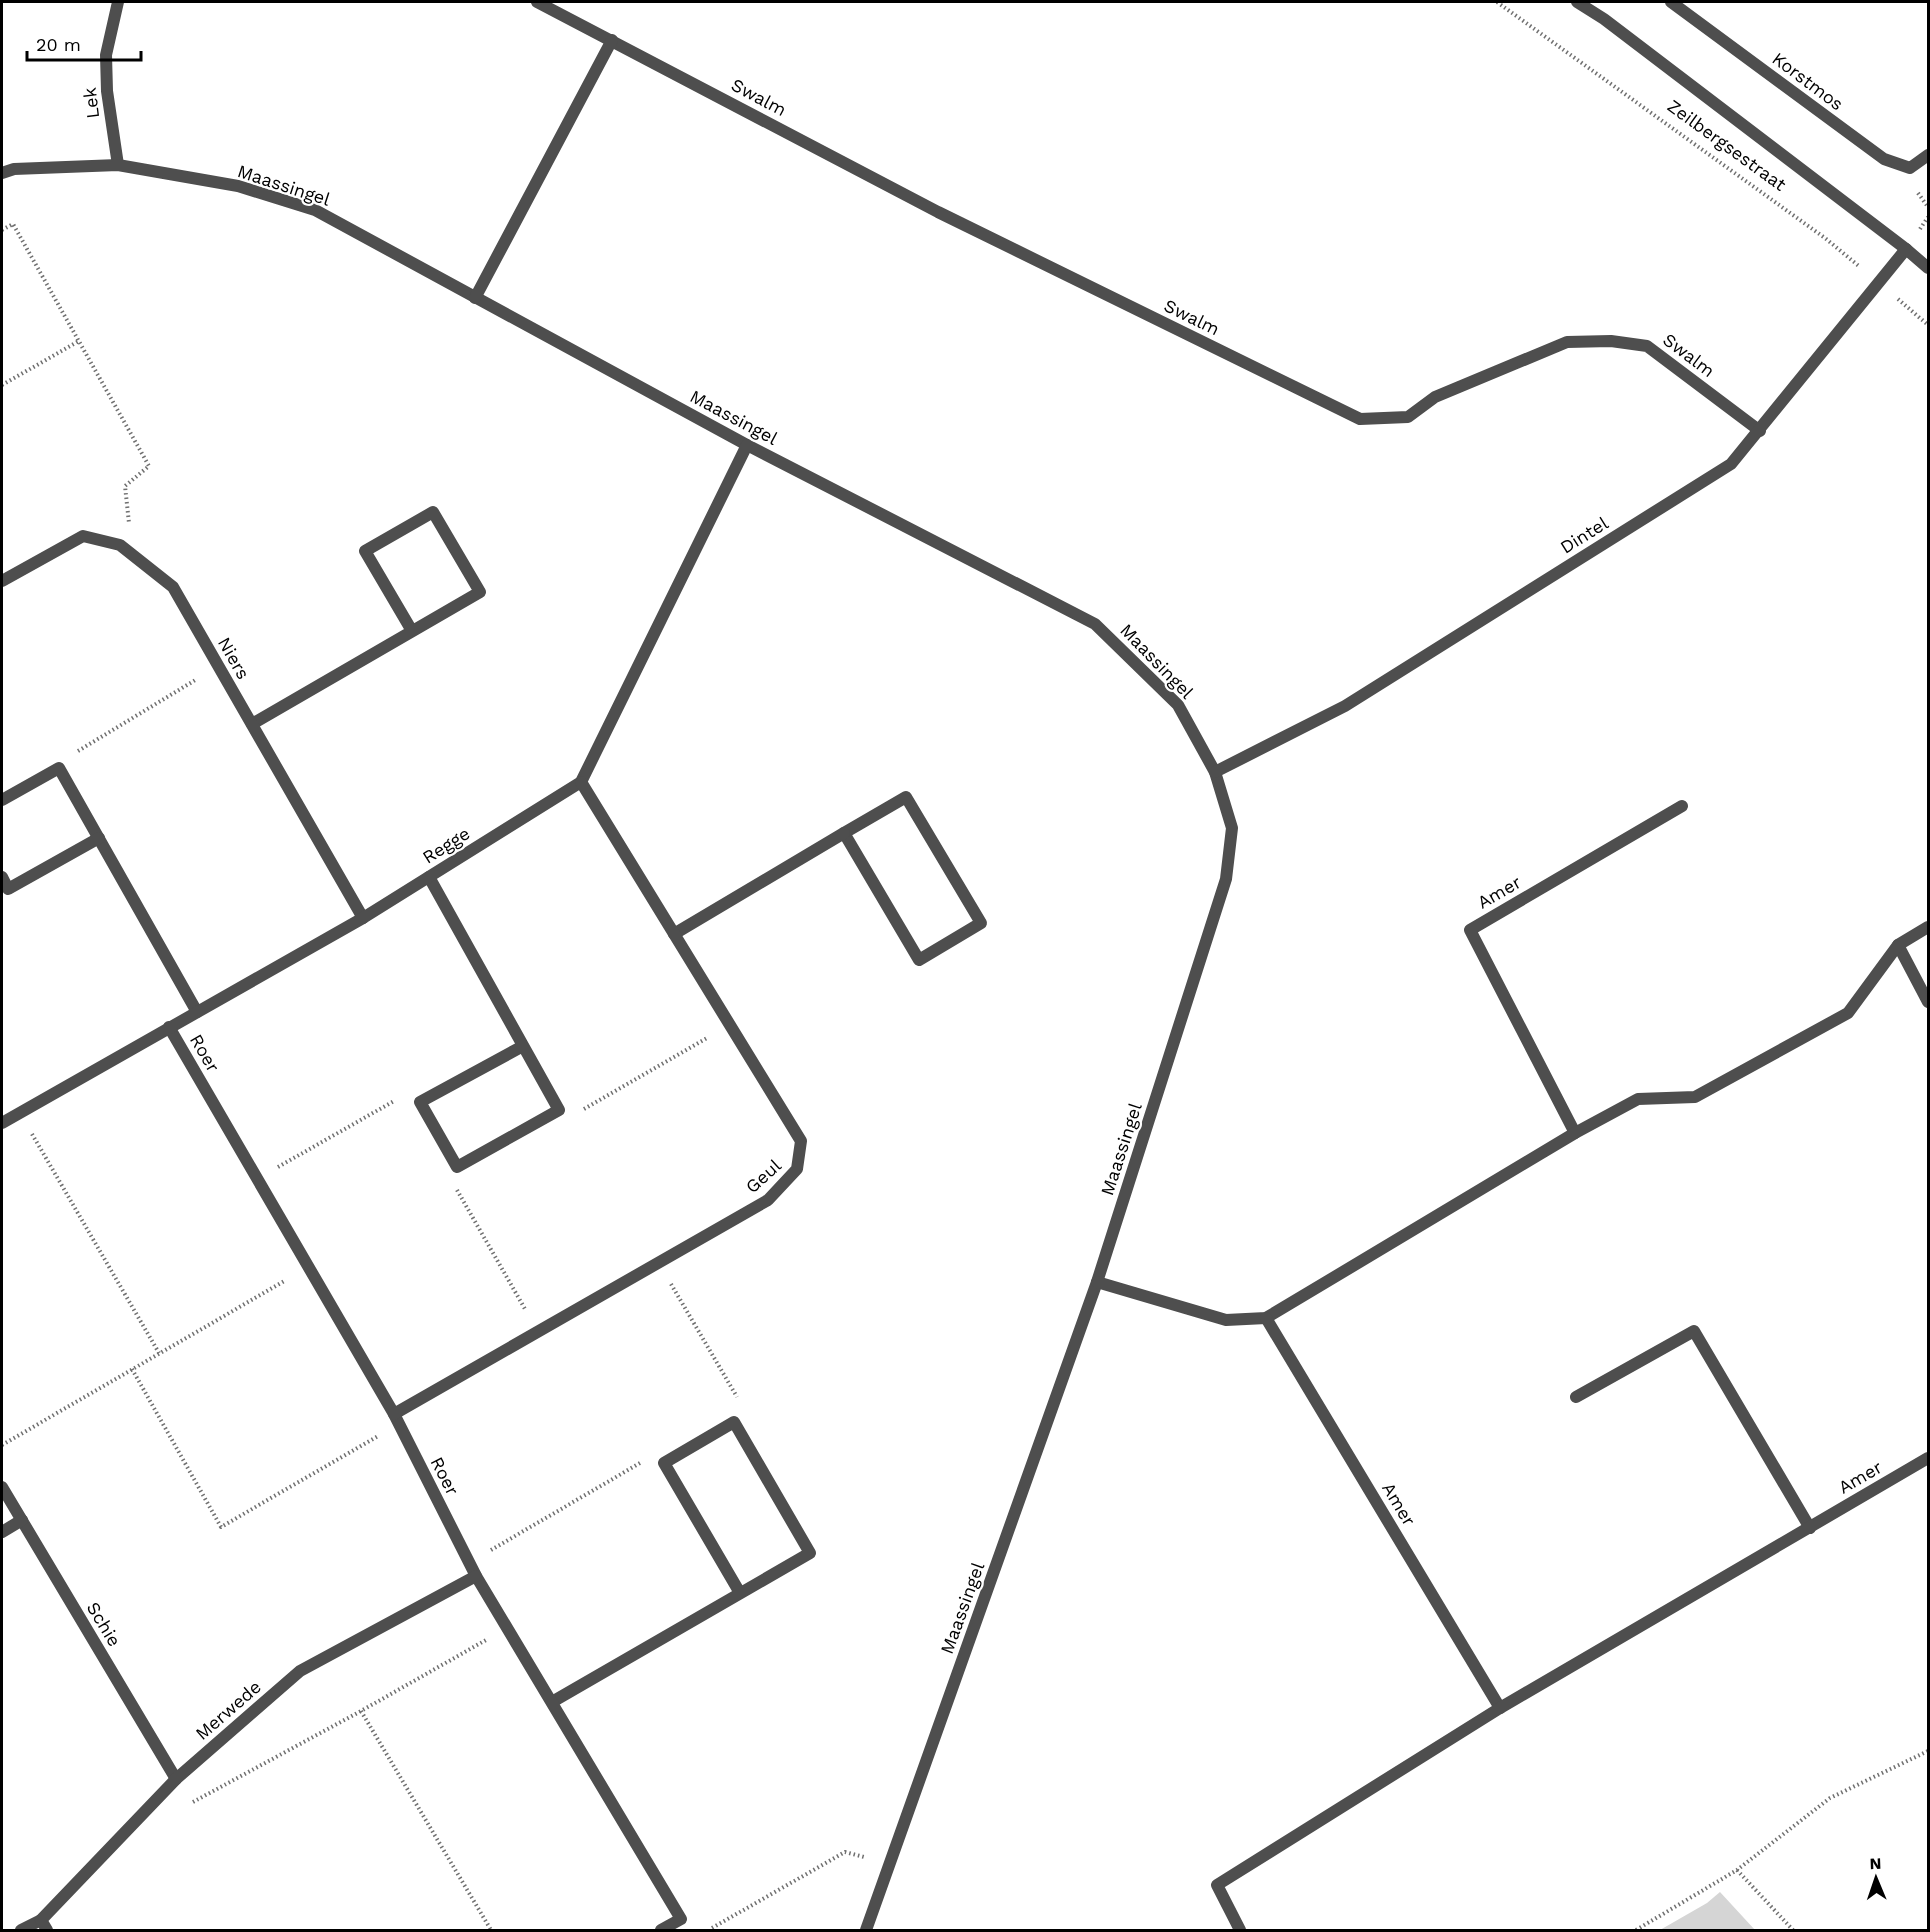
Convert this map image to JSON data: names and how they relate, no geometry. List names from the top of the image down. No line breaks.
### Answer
{"streets":{"street":["Korstmos","Swalm","Lek","Zeilbergsestraat","Maassingel","Dintel","Niers","Regge","Amer","Roer","Geul","Schie","Merwede"]},"crossings":[["Swalm","Dintel"],["Lek","Maassingel"],["Zeilbergsestraat","Dintel"],["Maassingel","Dintel"],["Niers","Regge"],["Regge","Roer"],["Regge","Geul"],["Roer","Geul"],["Roer","Merwede"],["Schie","Merwede"]],"scale_bar":"20 m","north":"top"}
